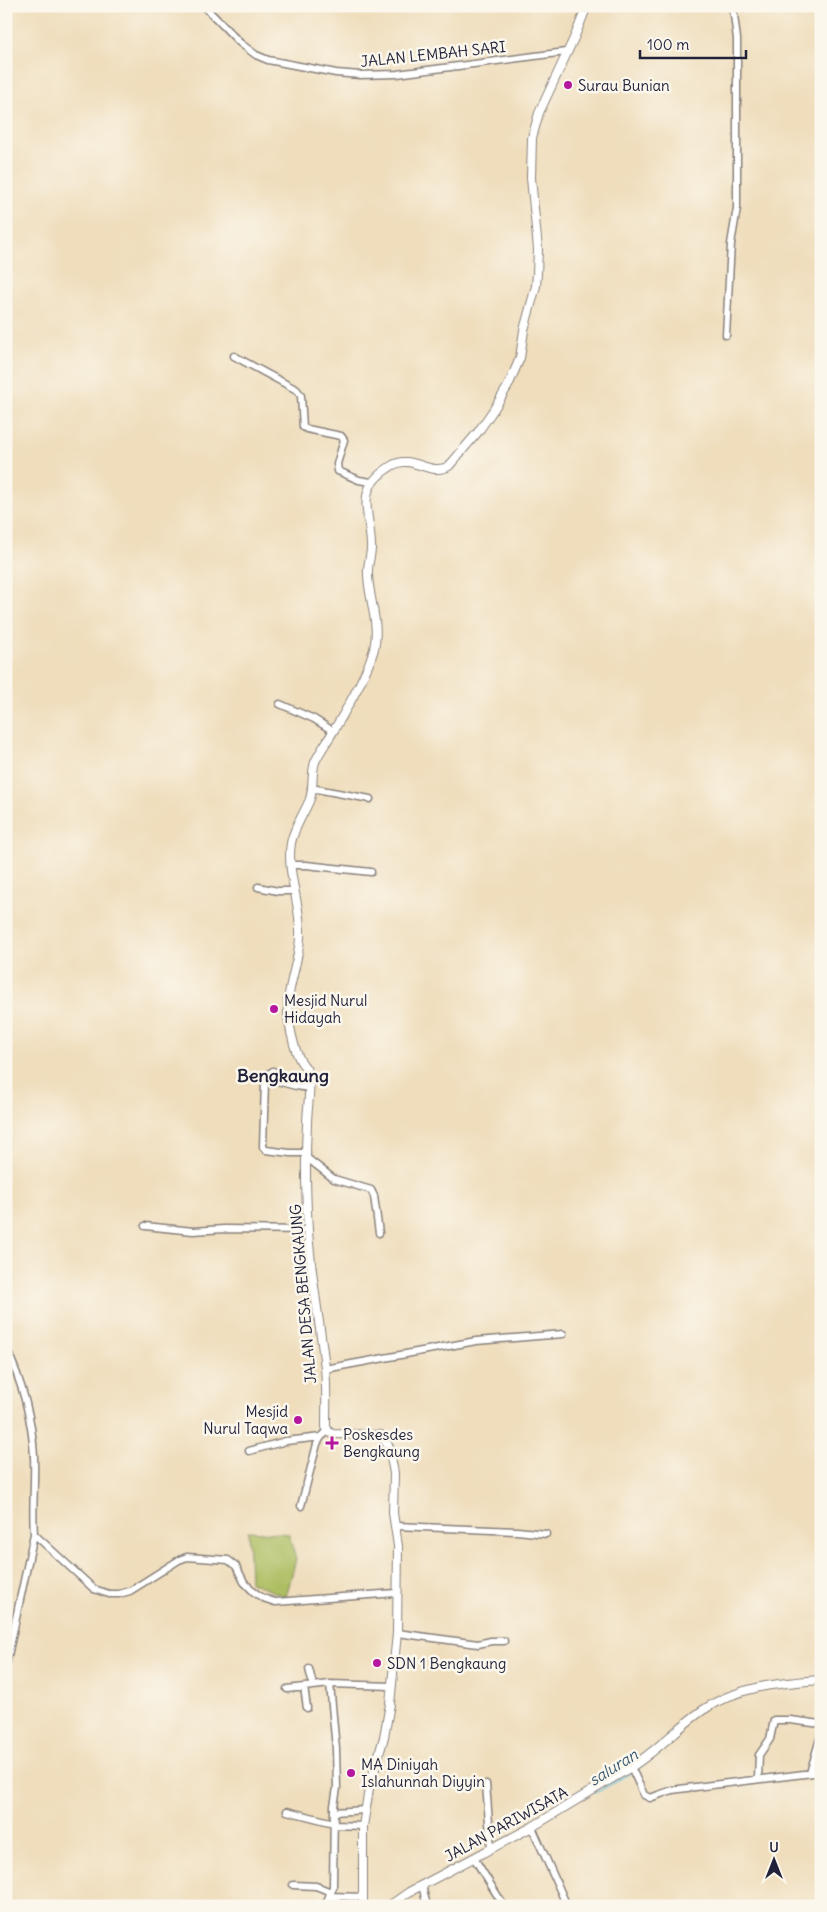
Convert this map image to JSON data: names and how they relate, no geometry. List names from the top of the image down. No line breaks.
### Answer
{"streets":{"street":["JALAN LEMBAH SARI","JALAN DESA BENGKAUNG","JALAN PARIWISATA"]},"districts":["Bengkaung"],"water":["saluran"],"places":{"other":["Surau Bunian","Mesjid Nurul Hidayah","Mesjid Nurul Taqwa","SDN 1 Bengkaung","MA Diniyah Islahunnah Diyyin"],"health":["Poskesdes Bengkaung"]},"scale_bar":"100 m","north":"top"}
